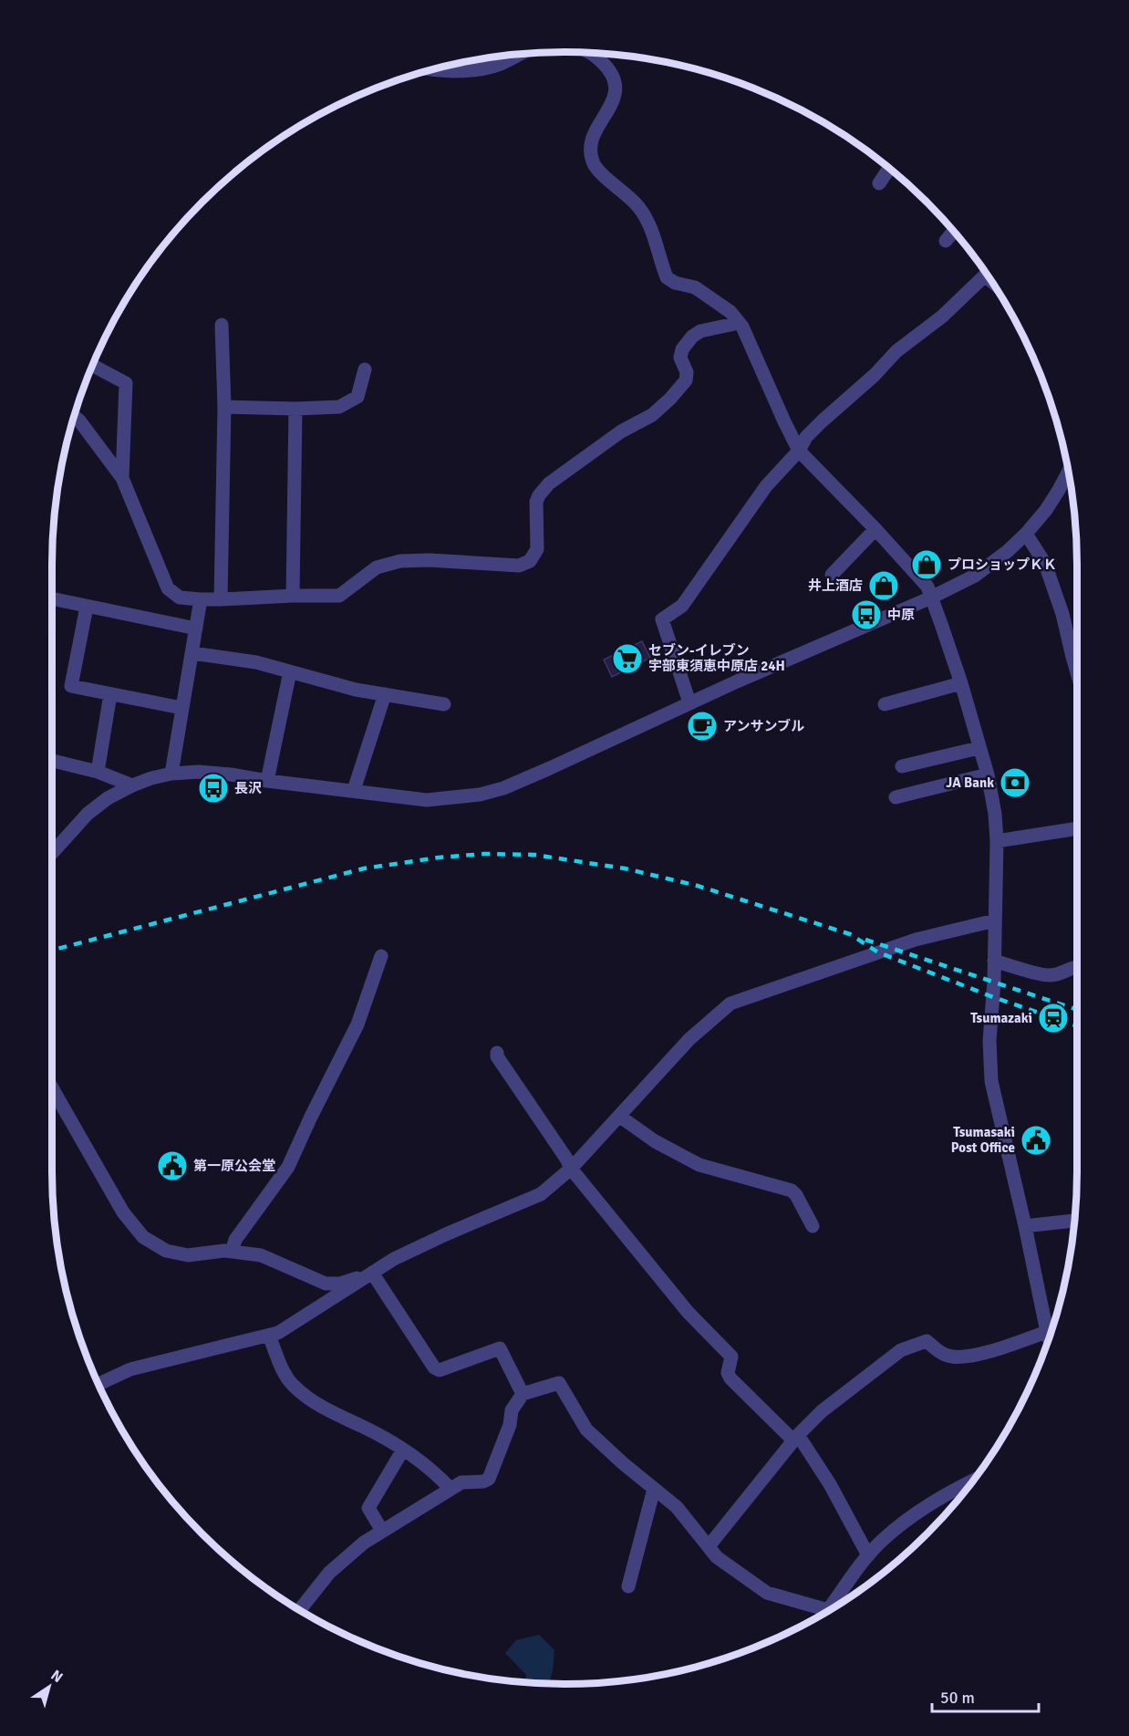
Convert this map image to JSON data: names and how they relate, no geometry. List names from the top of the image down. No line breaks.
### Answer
{"places":{"shop":["プロショップＫＫ","井上酒店"],"bus stop":["中原","長沢"],"supermarket":["セブン-イレブン 宇部東須恵中原店 24H"],"cafe":["アンサンブル"],"bank":["JA Bank"],"station":["Tsumazaki"],"public building":["Tsumasaki Post Office","第一原公会堂"]},"scale_bar":"50 m","north":"top right"}
